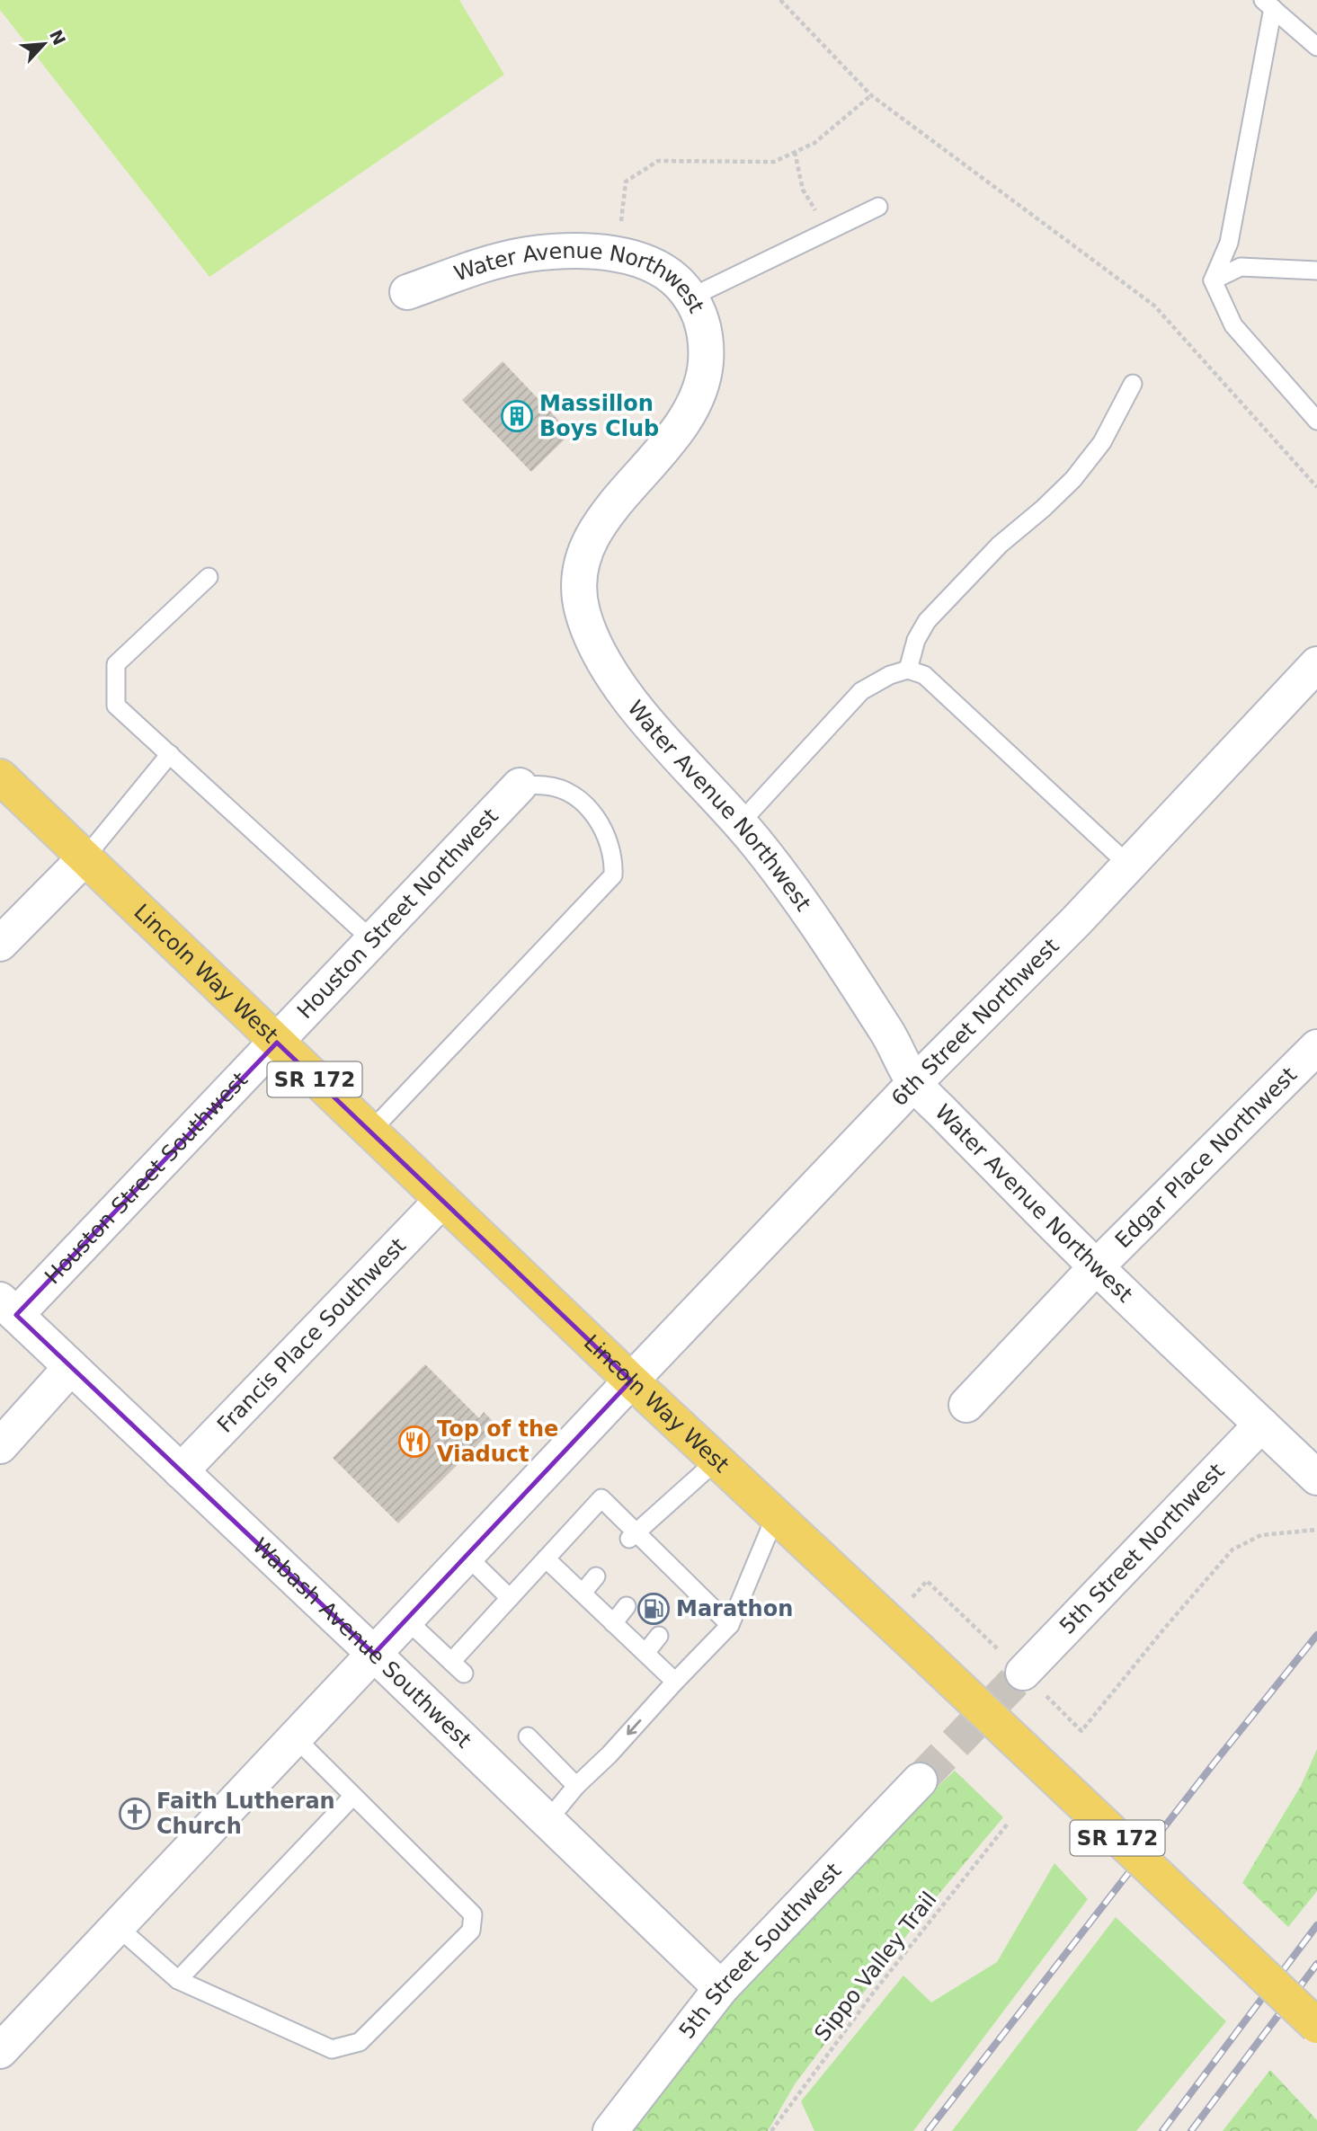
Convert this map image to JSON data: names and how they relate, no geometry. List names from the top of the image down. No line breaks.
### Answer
{"streets":{"main road":["Lincoln Way West","SR 172"],"street":["Water Avenue Northwest","Houston Street Northwest","6th Street Northwest","Edgar Place Northwest","Houston Street Southwest","Francis Place Southwest","5th Street Northwest","Wabash Avenue Southwest","5th Street Southwest"],"path":["Sippo Valley Trail"]},"crossings":[["Water Avenue Northwest","6th Street Northwest"],["Water Avenue Northwest","Edgar Place Northwest"],["Water Avenue Northwest","5th Street Northwest"],["Houston Street Northwest","Lincoln Way West"],["Houston Street Northwest","Houston Street Southwest"],["Lincoln Way West","6th Street Northwest"],["Lincoln Way West","Houston Street Southwest"],["Lincoln Way West","Francis Place Southwest"],["6th Street Northwest","Wabash Avenue Southwest"],["Houston Street Southwest","Wabash Avenue Southwest"],["Francis Place Southwest","Wabash Avenue Southwest"],["Wabash Avenue Southwest","5th Street Southwest"]],"places":{"building":["Massillon Boys Club"],"restaurant":["Top of the Viaduct"],"fuel station":["Marathon"],"church":["Faith Lutheran Church"]},"north":"top right"}
